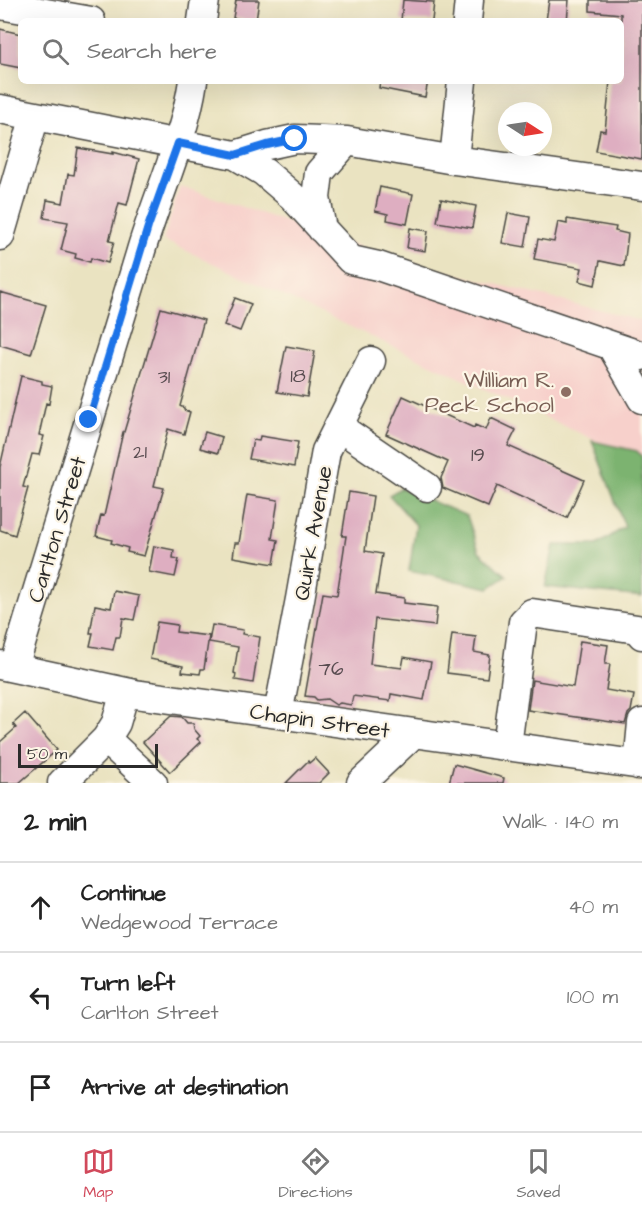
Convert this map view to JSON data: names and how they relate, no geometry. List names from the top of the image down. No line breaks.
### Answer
{"streets":{"street":["Carlton Street","Quirk Avenue","Chapin Street"]},"crossings":[["Carlton Street","Chapin Street"],["Quirk Avenue","Chapin Street"]],"places":["William R. Peck School"],"house_numbers":["18","31","21","19","76"],"scale_bar":"50 m","north":"right","page":{"search":"Search here","scale":"50 m","heading":["2 min","Walk · 140 m"],"list":[["Continue","Wedgewood Terrace","40 m"],["Turn left","Carlton Street","100 m"],"Arrive at destination"],"nav":["Map","Directions","Saved"]}}
